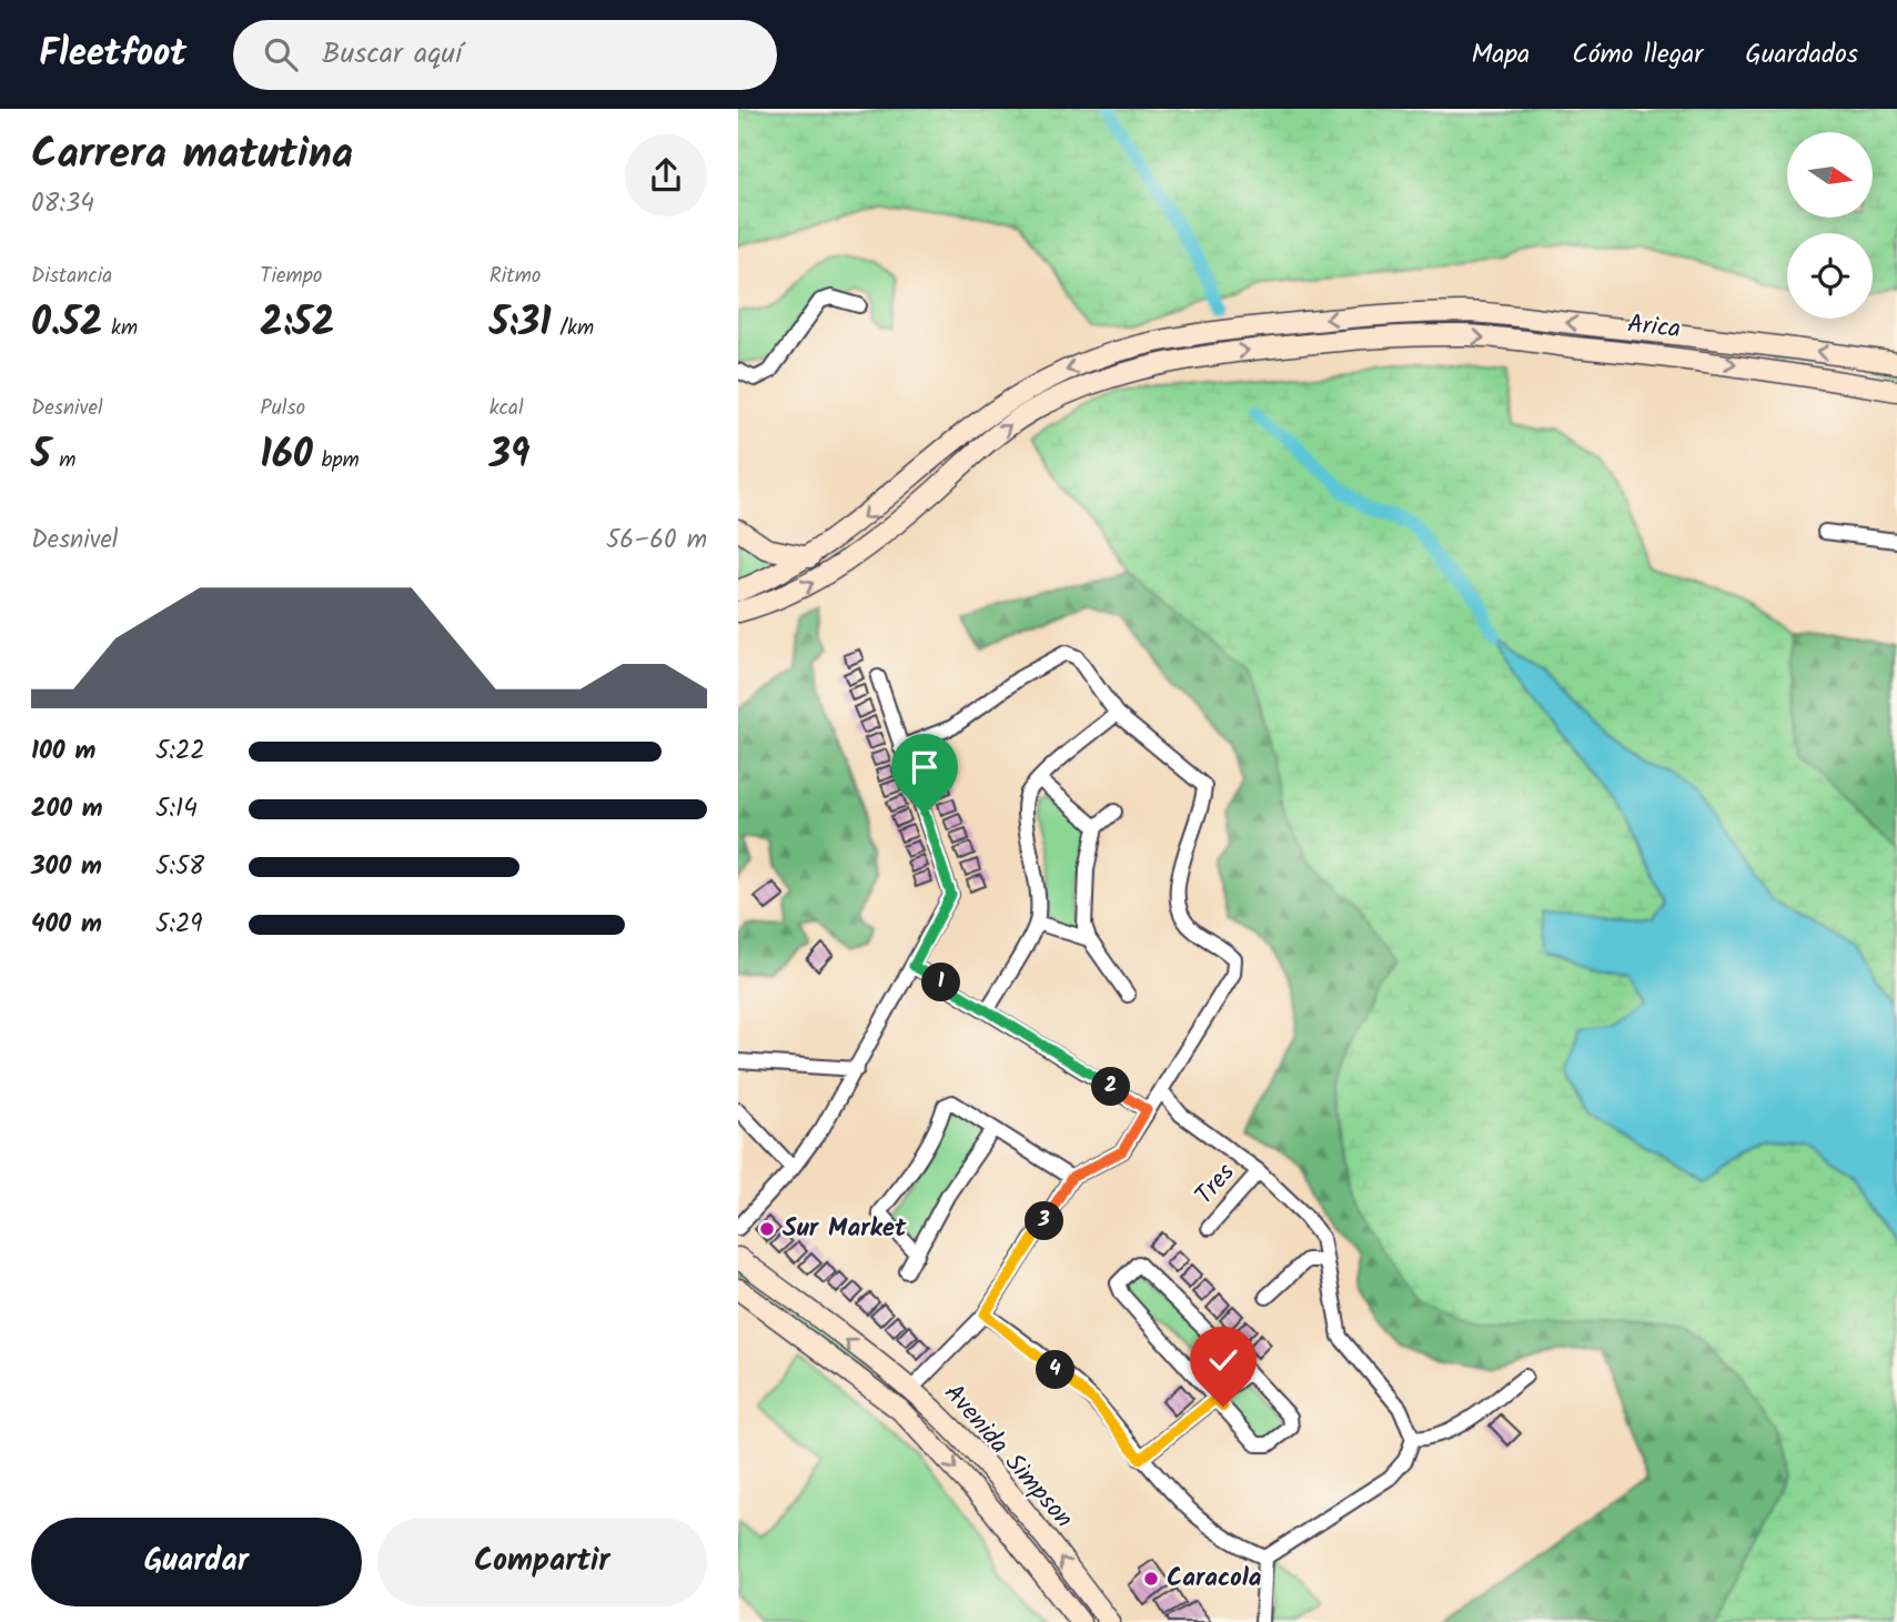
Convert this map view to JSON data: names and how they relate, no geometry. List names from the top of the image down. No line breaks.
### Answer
{"streets":{"main road":["Arica","Avenida Simpson"],"street":["Tres"]},"places":["Sur Market","Caracola"],"north":"right","page":{"header":"Fleetfoot","search":"Buscar aquí","nav":["Mapa","Cómo llegar","Guardados"],"heading":["Carrera matutina","08:34"],"stats":[["Distancia","0.52 km"],["Tiempo","2:52"],["Ritmo","5:31 /km"],["Desnivel","5 m"],["Pulso","160 bpm"],["kcal","39"]],"chart":["Desnivel","56–60 m"],"list":[{"name":"100 m","note":"5:22"},{"name":"200 m","note":"5:14"},{"name":"300 m","note":"5:58"},{"name":"400 m","note":"5:29"}],"pins":["1","2","3","4"],"buttons":["Guardar","Compartir"]}}
